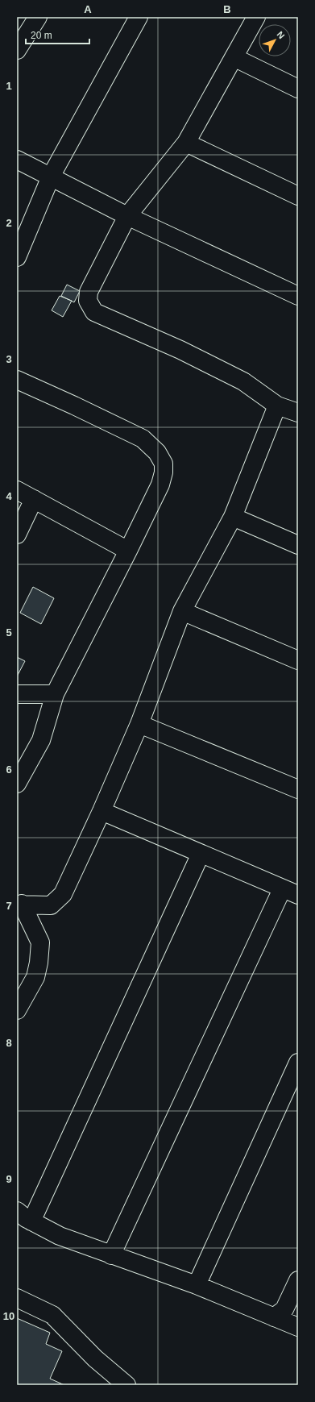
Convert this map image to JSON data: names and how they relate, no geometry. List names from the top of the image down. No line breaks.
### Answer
{"scale_bar":"20 m","north":"top right","grid":{"columns":["A","B"],"rows":["1","2","3","4","5","6","7","8","9","10"]}}
